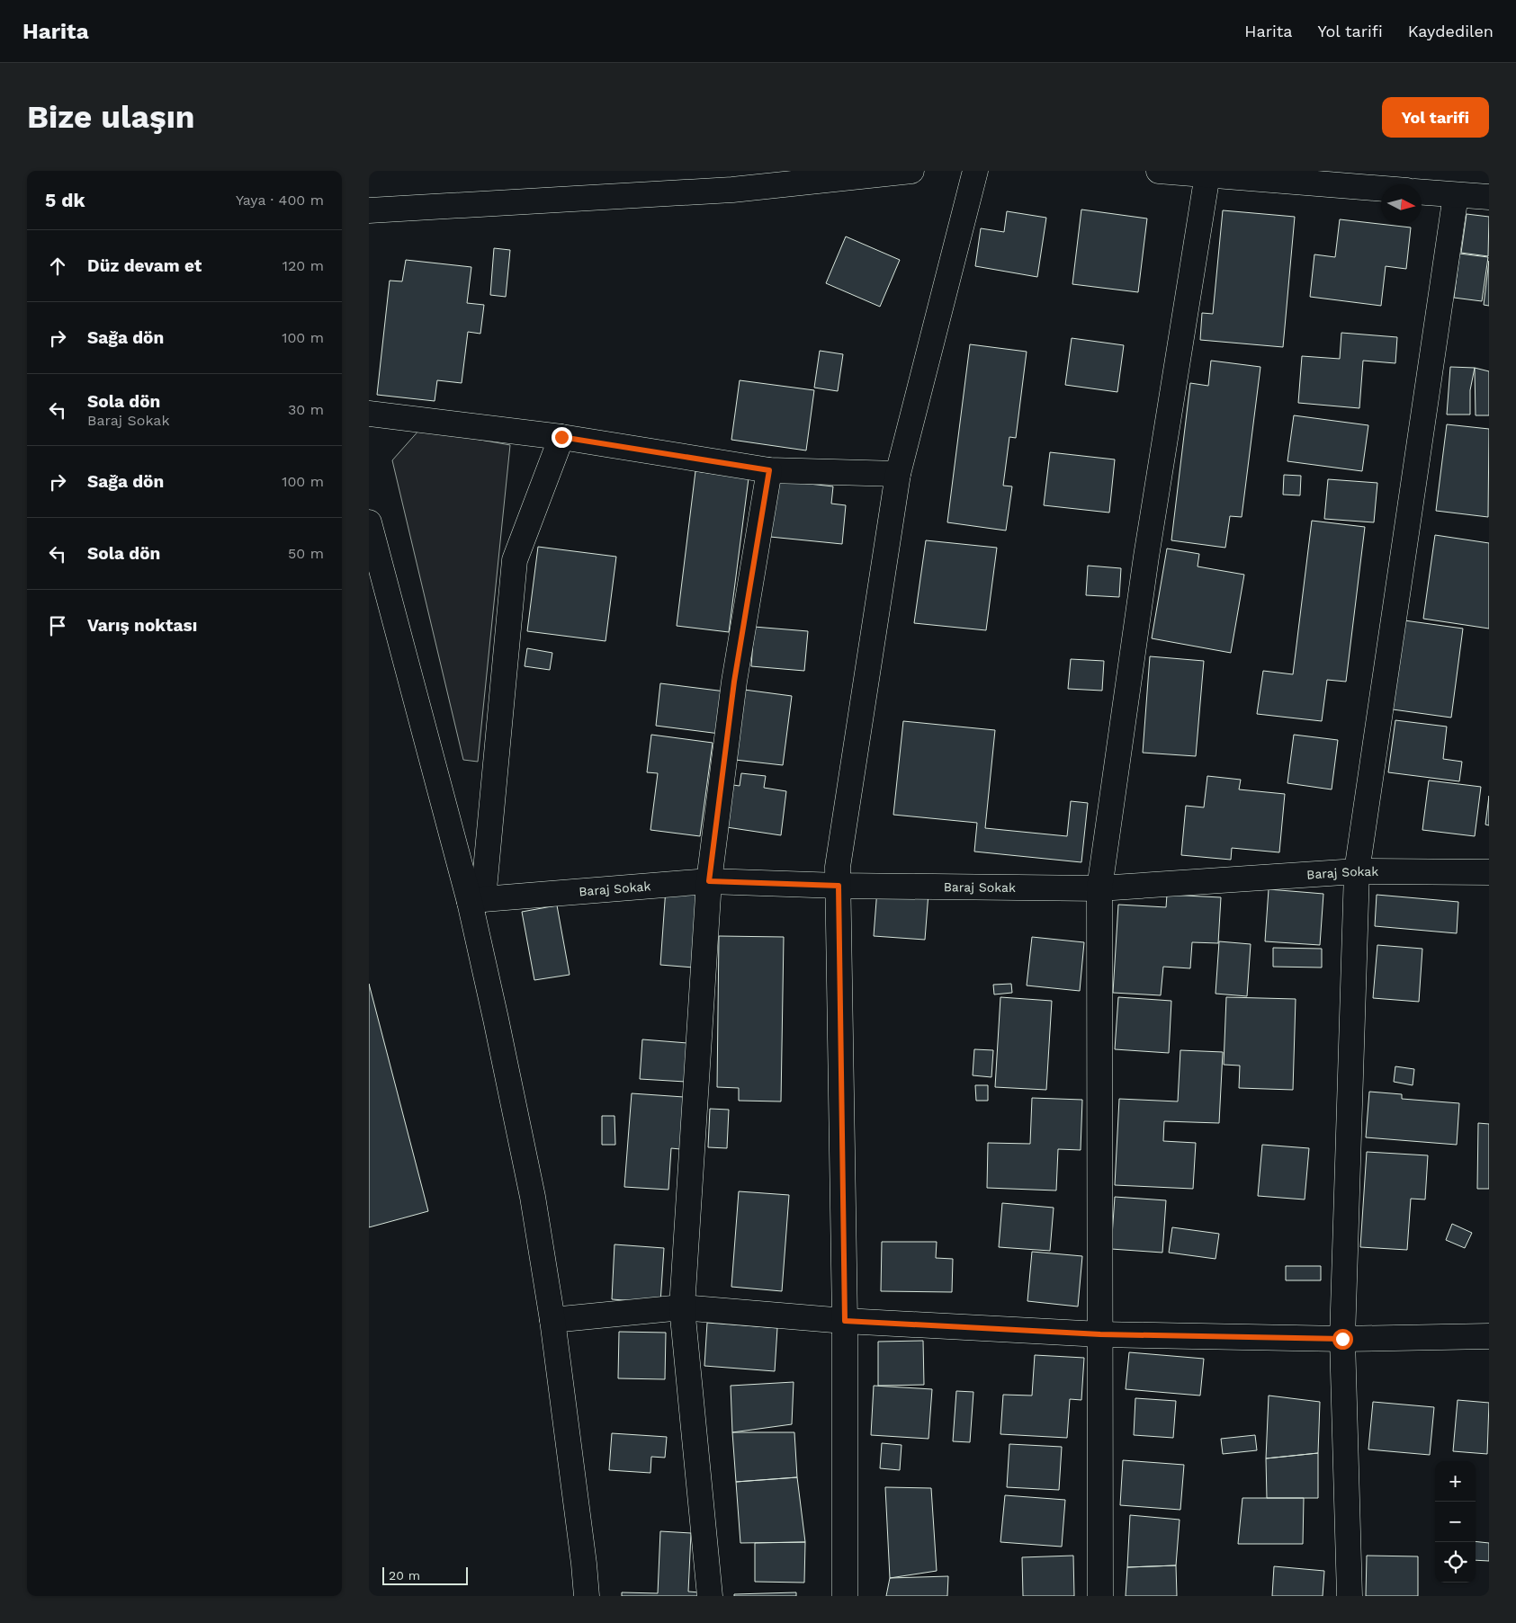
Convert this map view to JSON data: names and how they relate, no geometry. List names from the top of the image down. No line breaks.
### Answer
{"streets":{"street":["Baraj Sokak"]},"scale_bar":"20 m","north":"right","page":{"header":"Harita","nav":["Harita","Yol tarifi","Kaydedilen"],"buttons":"Yol tarifi","title":"Bize ulaşın","heading":["5 dk","Yaya · 400 m"],"list":[["Düz devam et","120 m"],["Sağa dön","100 m"],["Sola dön","Baraj Sokak","30 m"],["Sağa dön","100 m"],["Sola dön","50 m"],"Varış noktası"],"map_buttons":["+","−"],"scale":"20 m"}}
